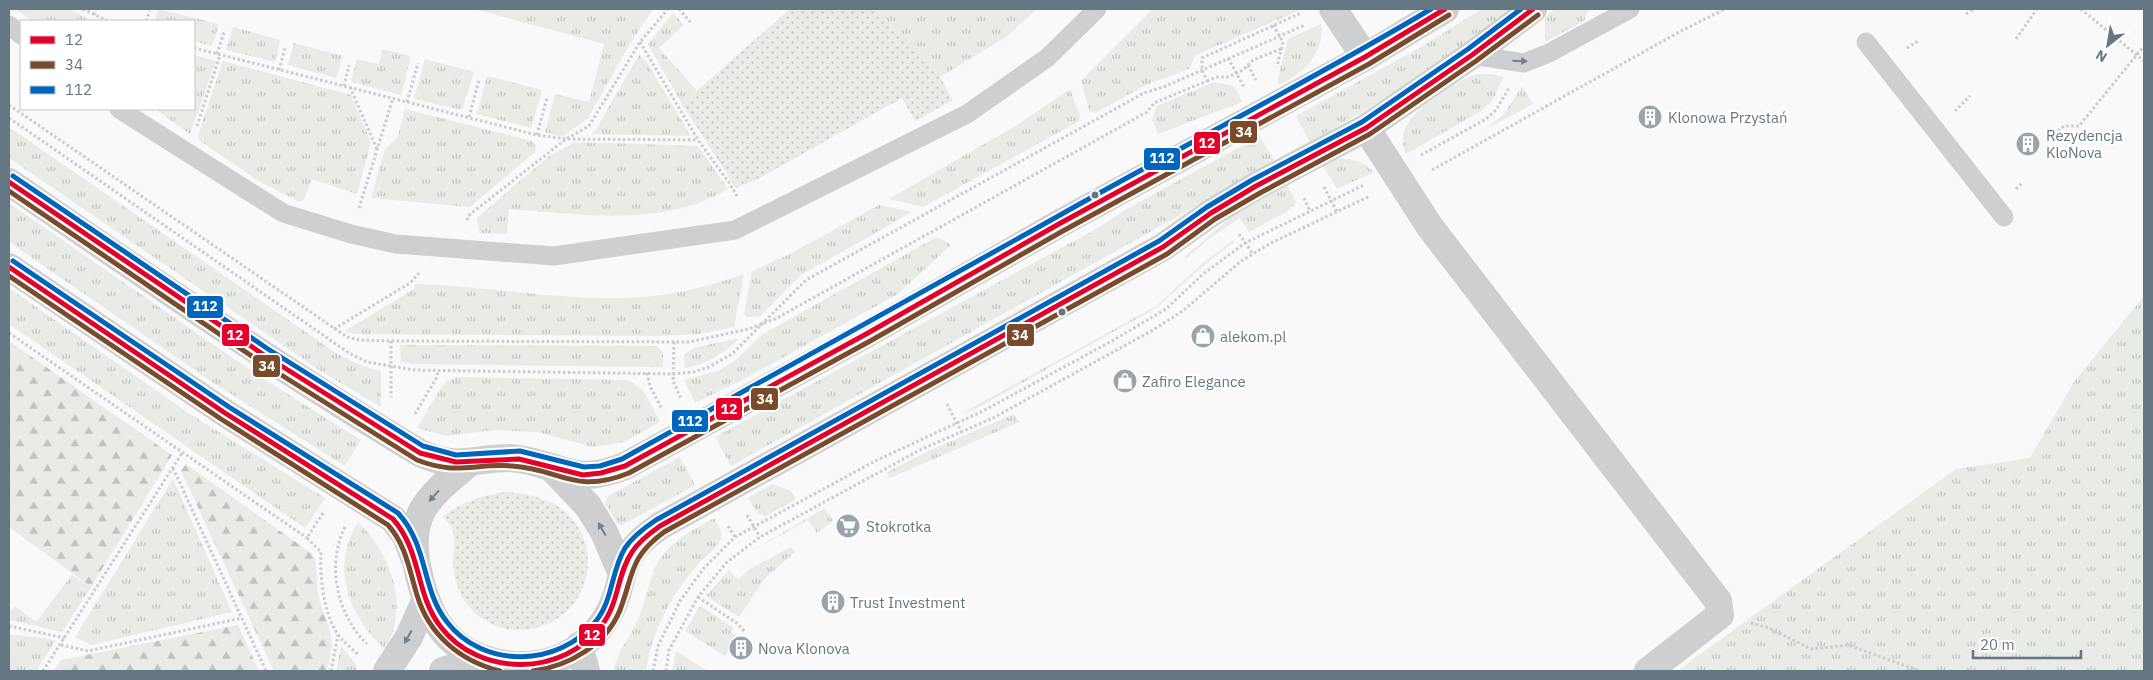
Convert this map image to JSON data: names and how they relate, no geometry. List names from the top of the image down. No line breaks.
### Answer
{"places":{"building":["Klonowa Przystań","Rezydencja KloNova","Trust Investment","Nova Klonova"],"shop":["alekom.pl","Zafiro Elegance"],"supermarket":["Stokrotka"]},"lines":["transit line 12","transit line 112","transit line 34"],"legend":["12","34","112"],"scale_bar":"20 m","north":"bottom left"}
